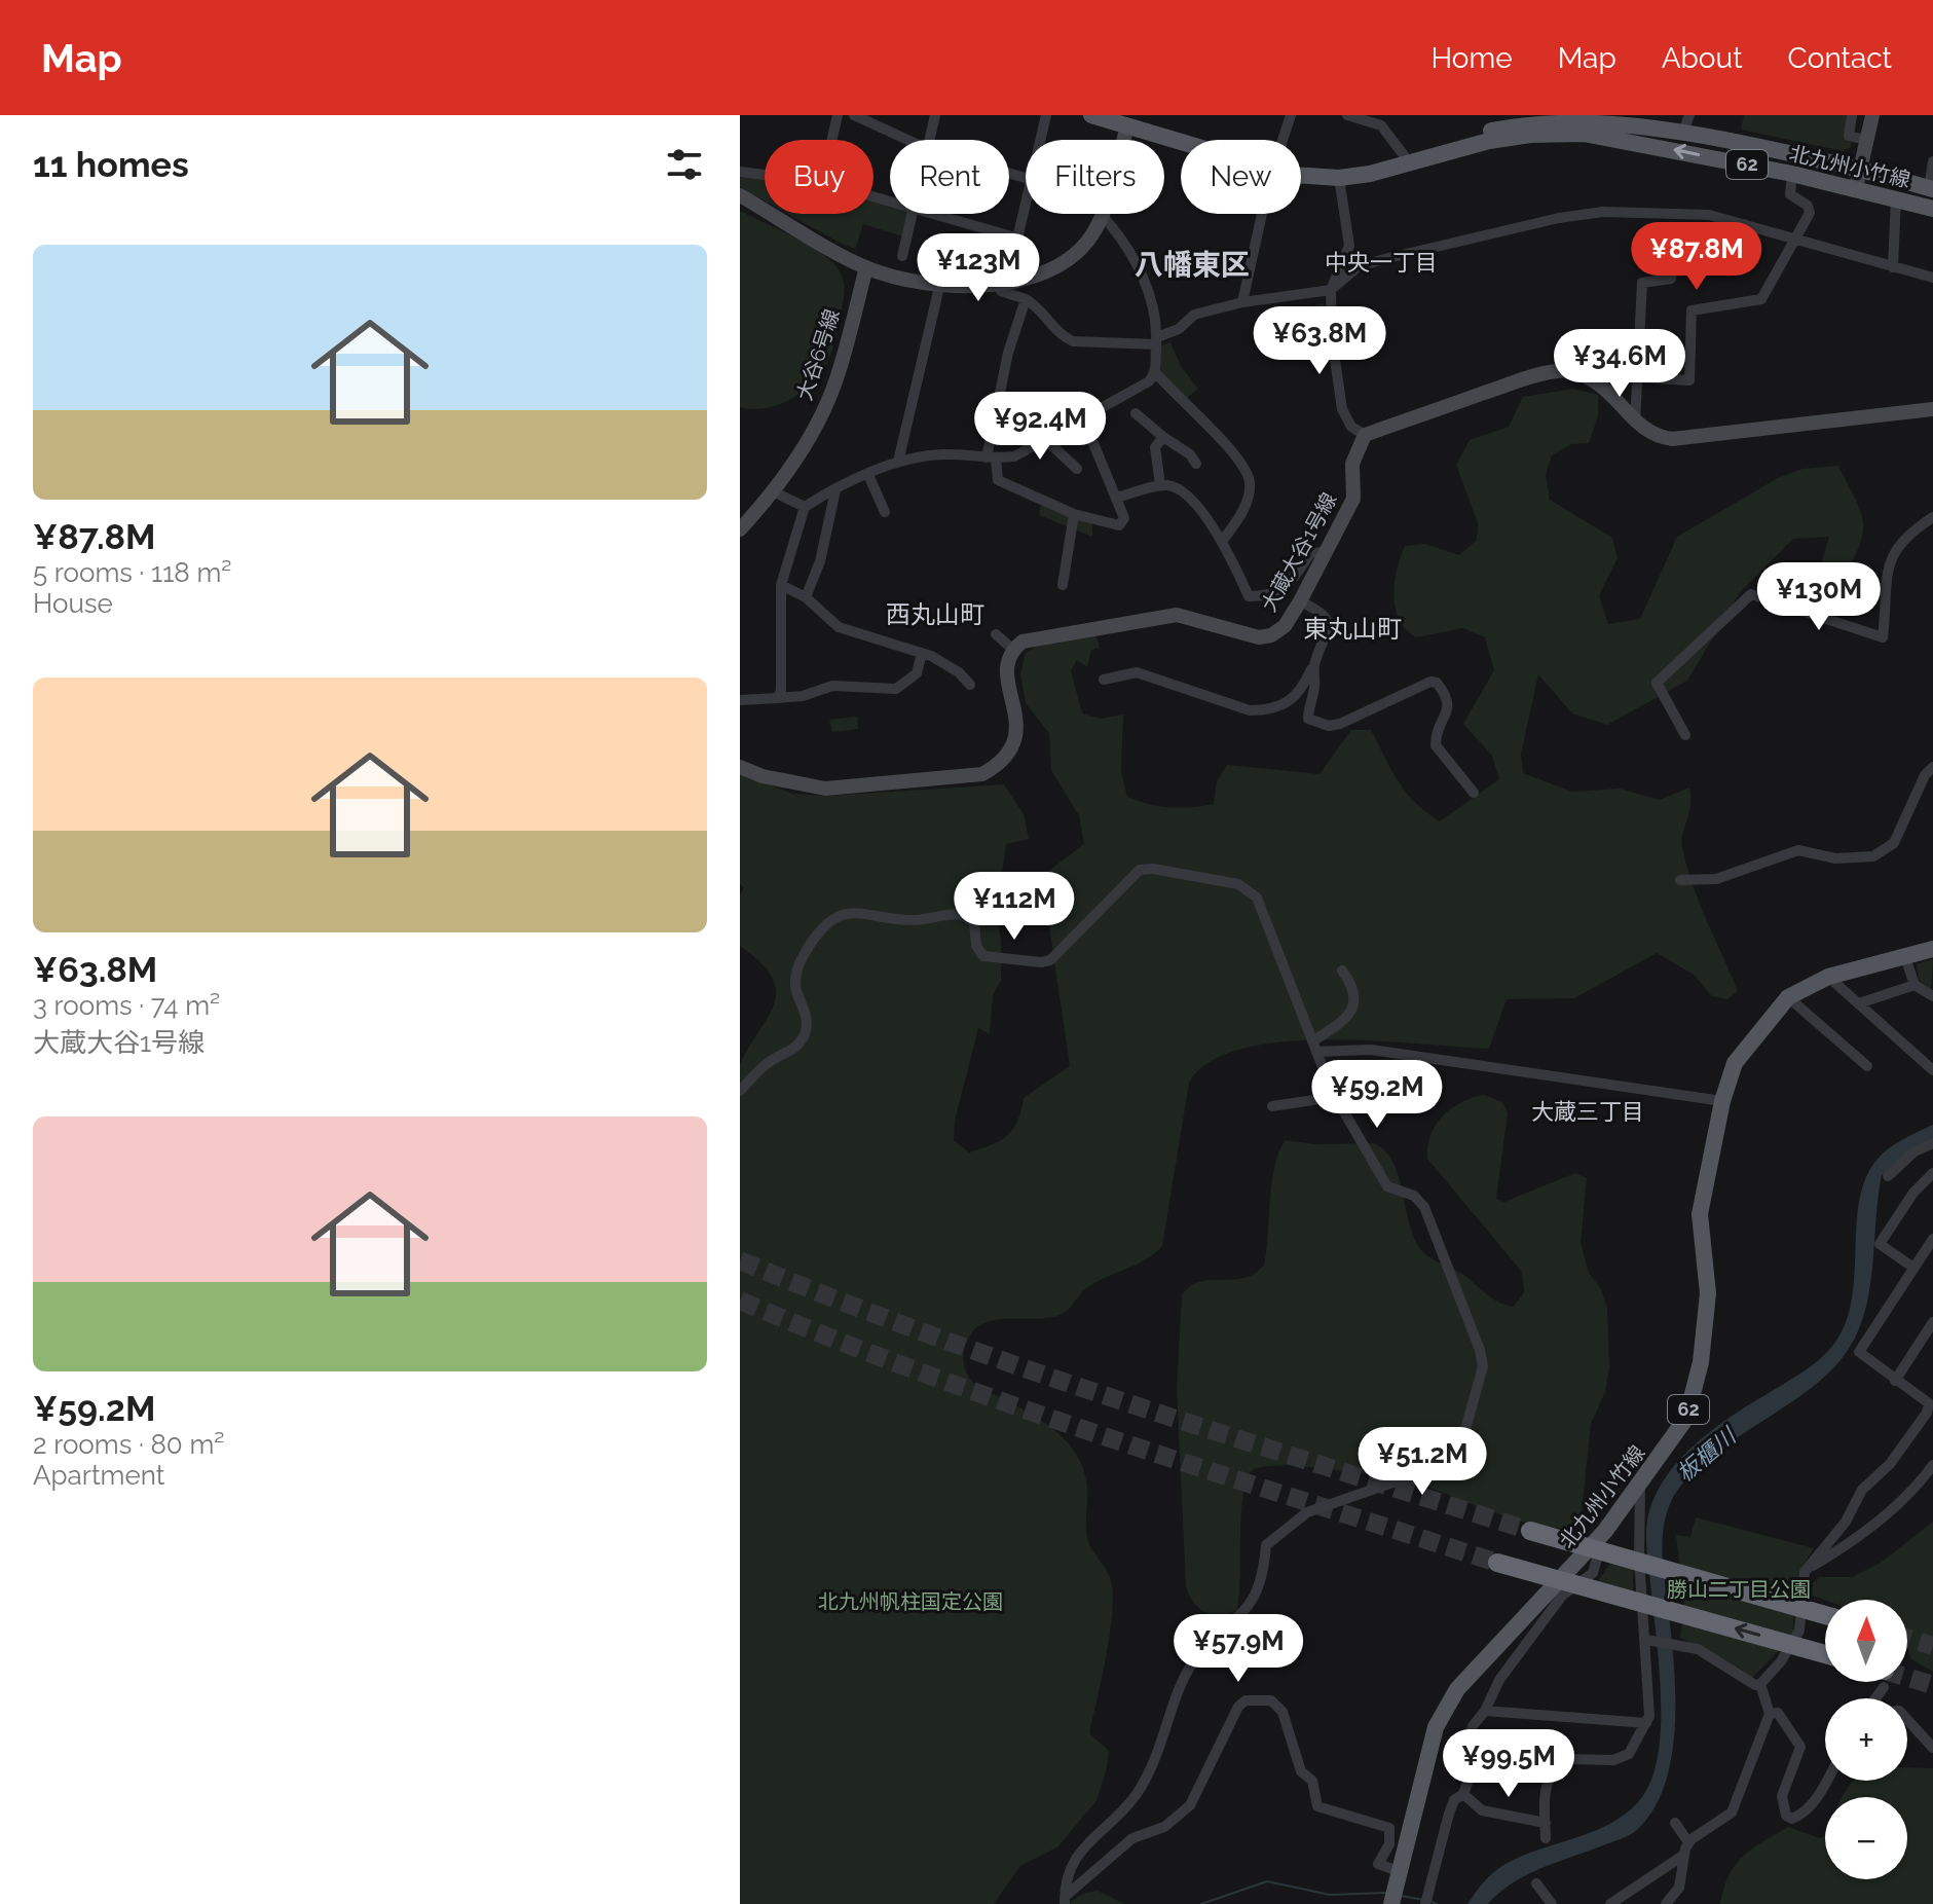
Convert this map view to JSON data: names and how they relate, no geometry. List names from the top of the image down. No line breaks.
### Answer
{"streets":{"main road":["62","北九州小竹線"],"street":["大谷6号線","大蔵大谷1号線"]},"districts":["中央一丁目","八幡東区","西丸山町","東丸山町","大蔵三丁目"],"water":["板櫃川"],"parks":["勝山二丁目公園","北九州帆柱国定公園"],"north":"top","page":{"header":"Map","nav":["Home","Map","About","Contact"],"heading":"11 homes","chip":["Buy","Rent","Filters","New"],"list":[{"name":"¥87.8M","note":"5 rooms · 118 m² · House"},{"name":"¥63.8M","note":"3 rooms · 74 m² · 大蔵大谷1号線"},{"name":"¥59.2M","note":"2 rooms · 80 m² · Apartment"}],"price":["¥87.8M","¥123M","¥63.8M","¥34.6M","¥92.4M","¥130M","¥112M","¥59.2M","¥51.2M","¥57.9M","¥99.5M"],"map_buttons":["+","−"]}}
